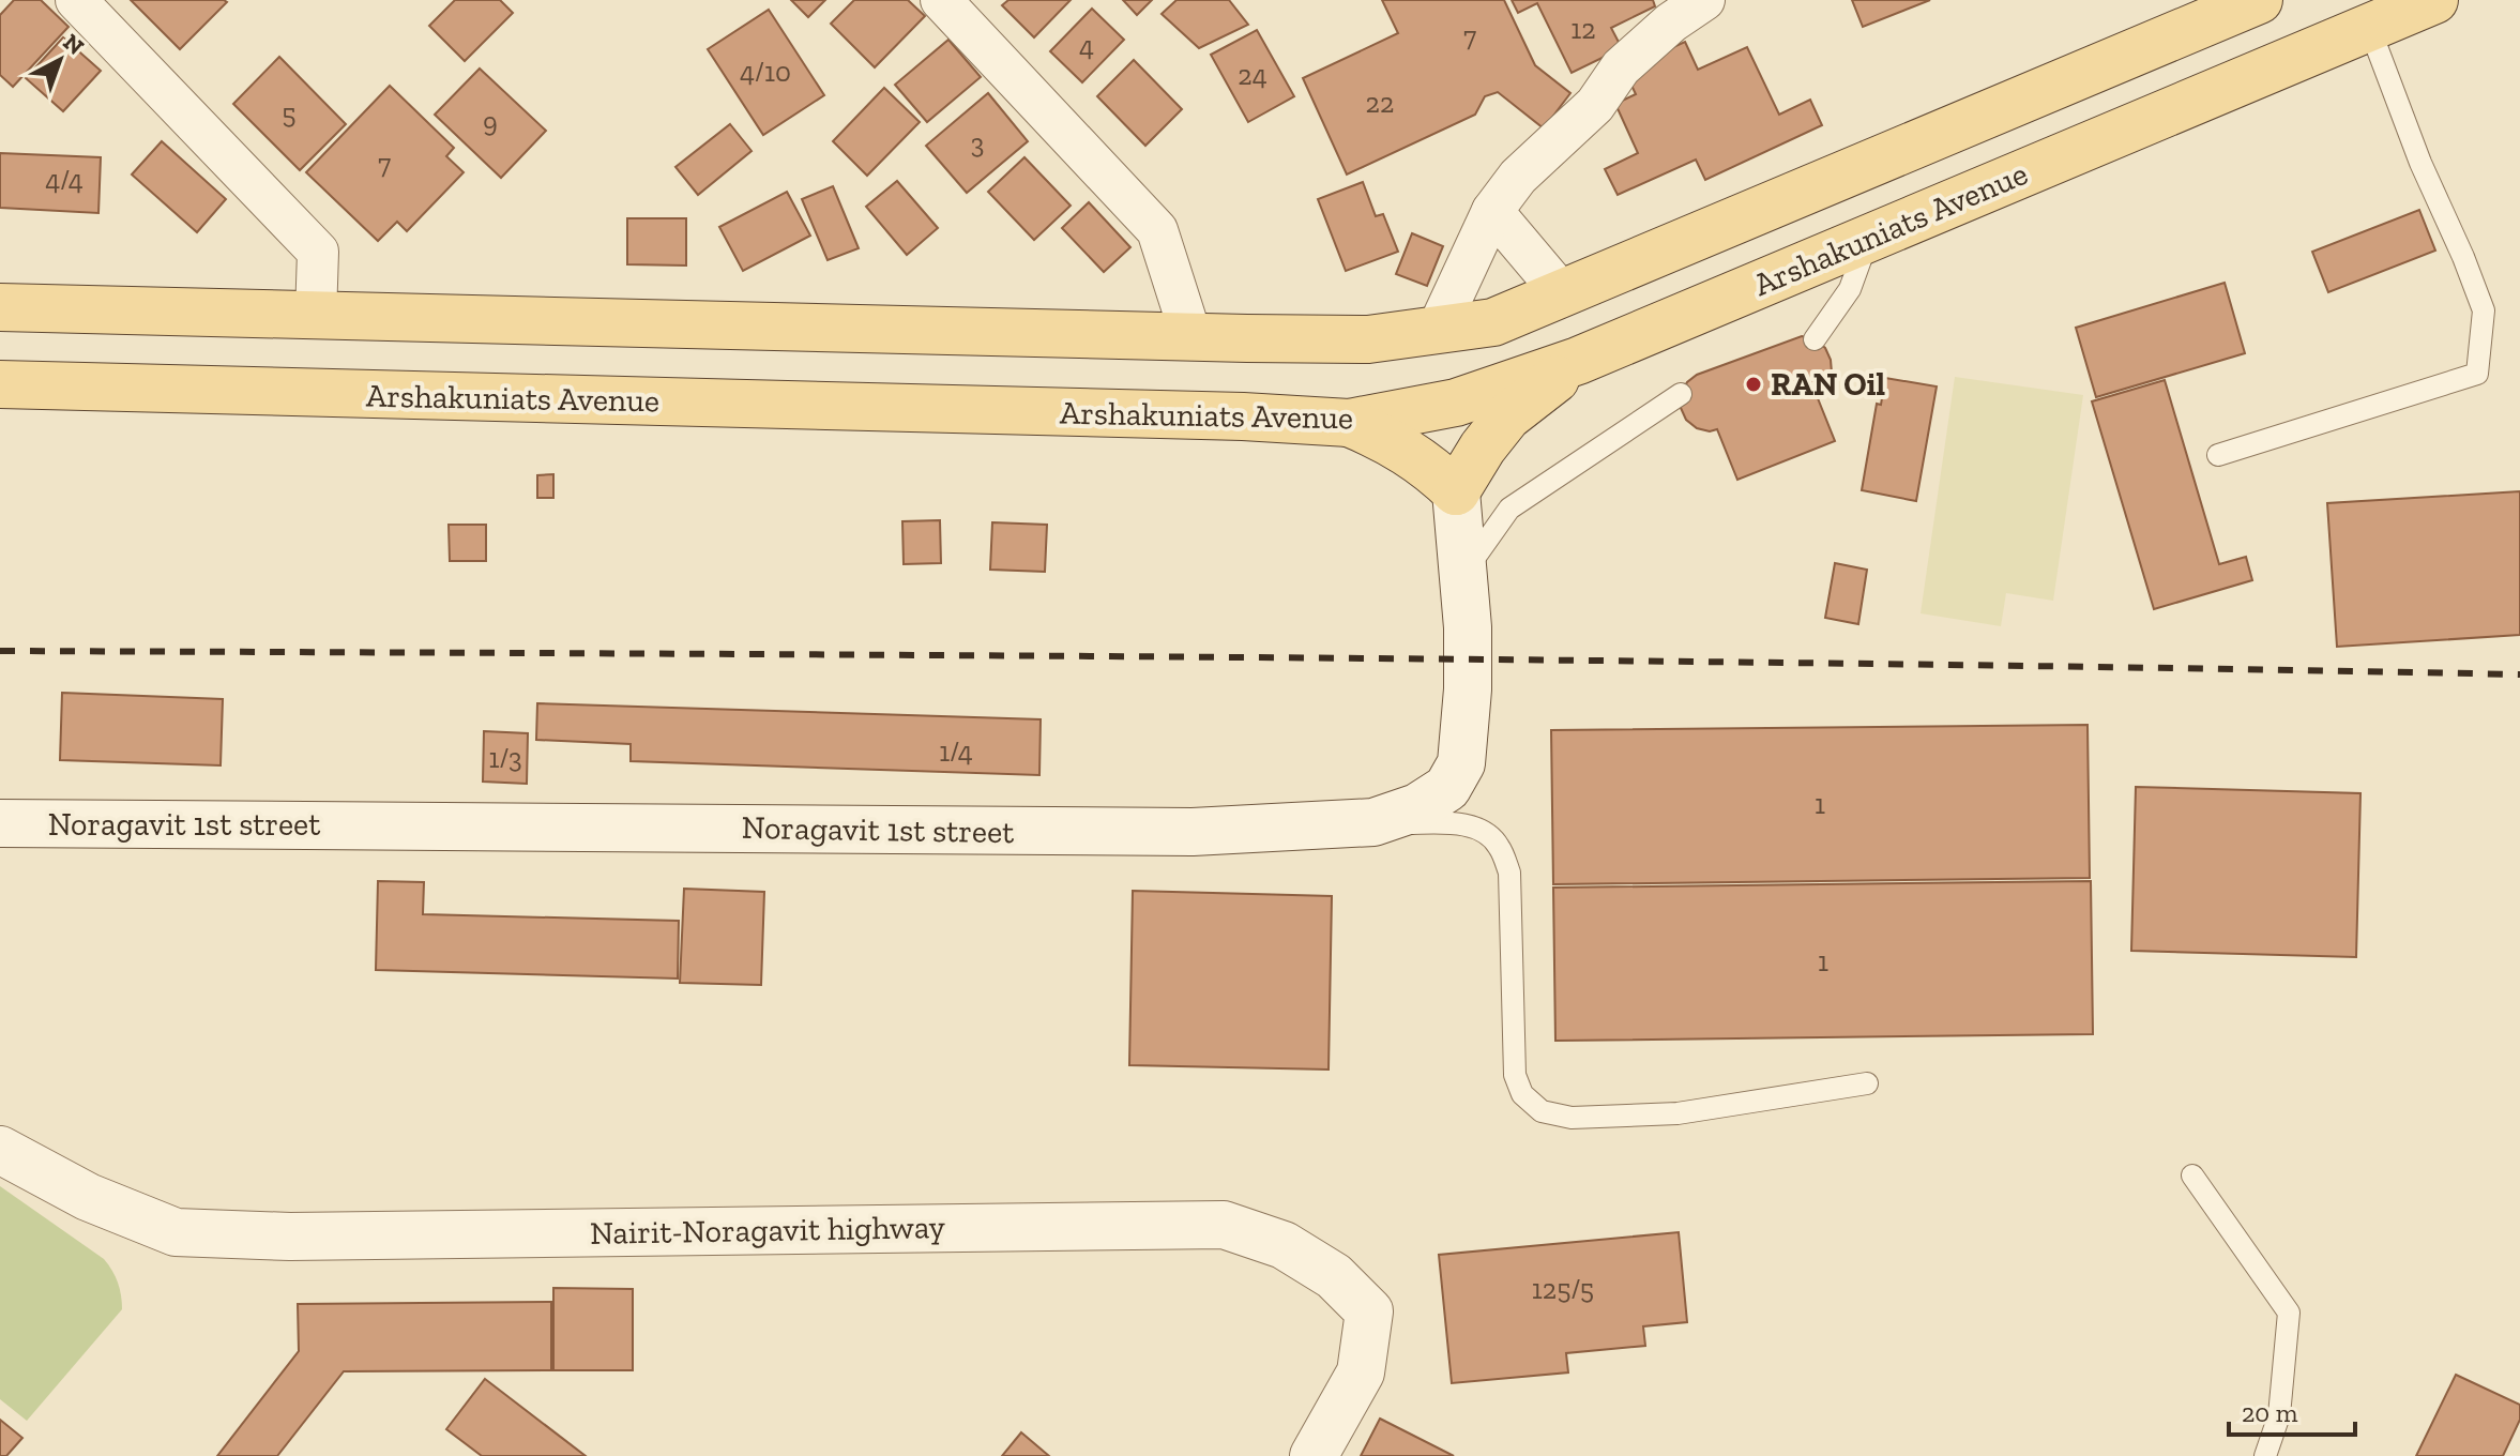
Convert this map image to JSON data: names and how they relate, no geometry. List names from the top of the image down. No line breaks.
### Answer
{"streets":{"main road":["Arshakuniats Avenue","Noragavit 1st street","Nairit-Noragavit highway"]},"places":["RAN Oil"],"house_numbers":["12","7","4","4/10","24","22","5","9","3","7","4/4","1/4","1/3","1","1","125/5"],"scale_bar":"20 m","north":"top right"}
